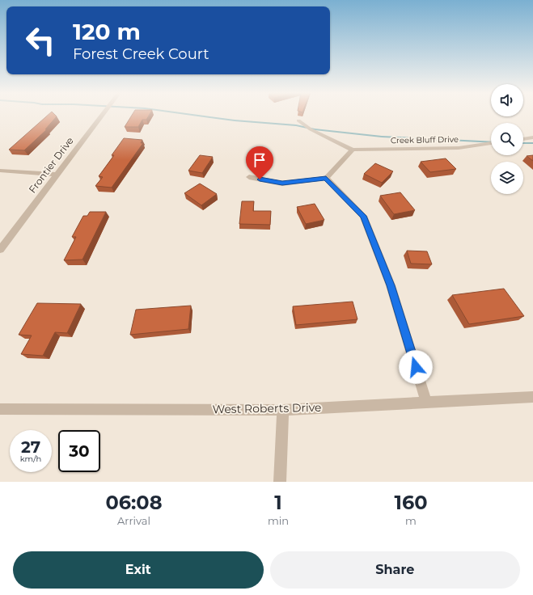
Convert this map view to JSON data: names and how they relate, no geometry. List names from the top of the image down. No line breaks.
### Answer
{"streets":{"street":["Creek Bluff Drive","Frontier Drive","West Roberts Drive"]},"page":{"turn":["120 m","Forest Creek Court"],"speed":"27 km/h","limit":"30","eta":["06:08","Arrival","1","min","160","m"],"buttons":["Exit","Share"]}}
